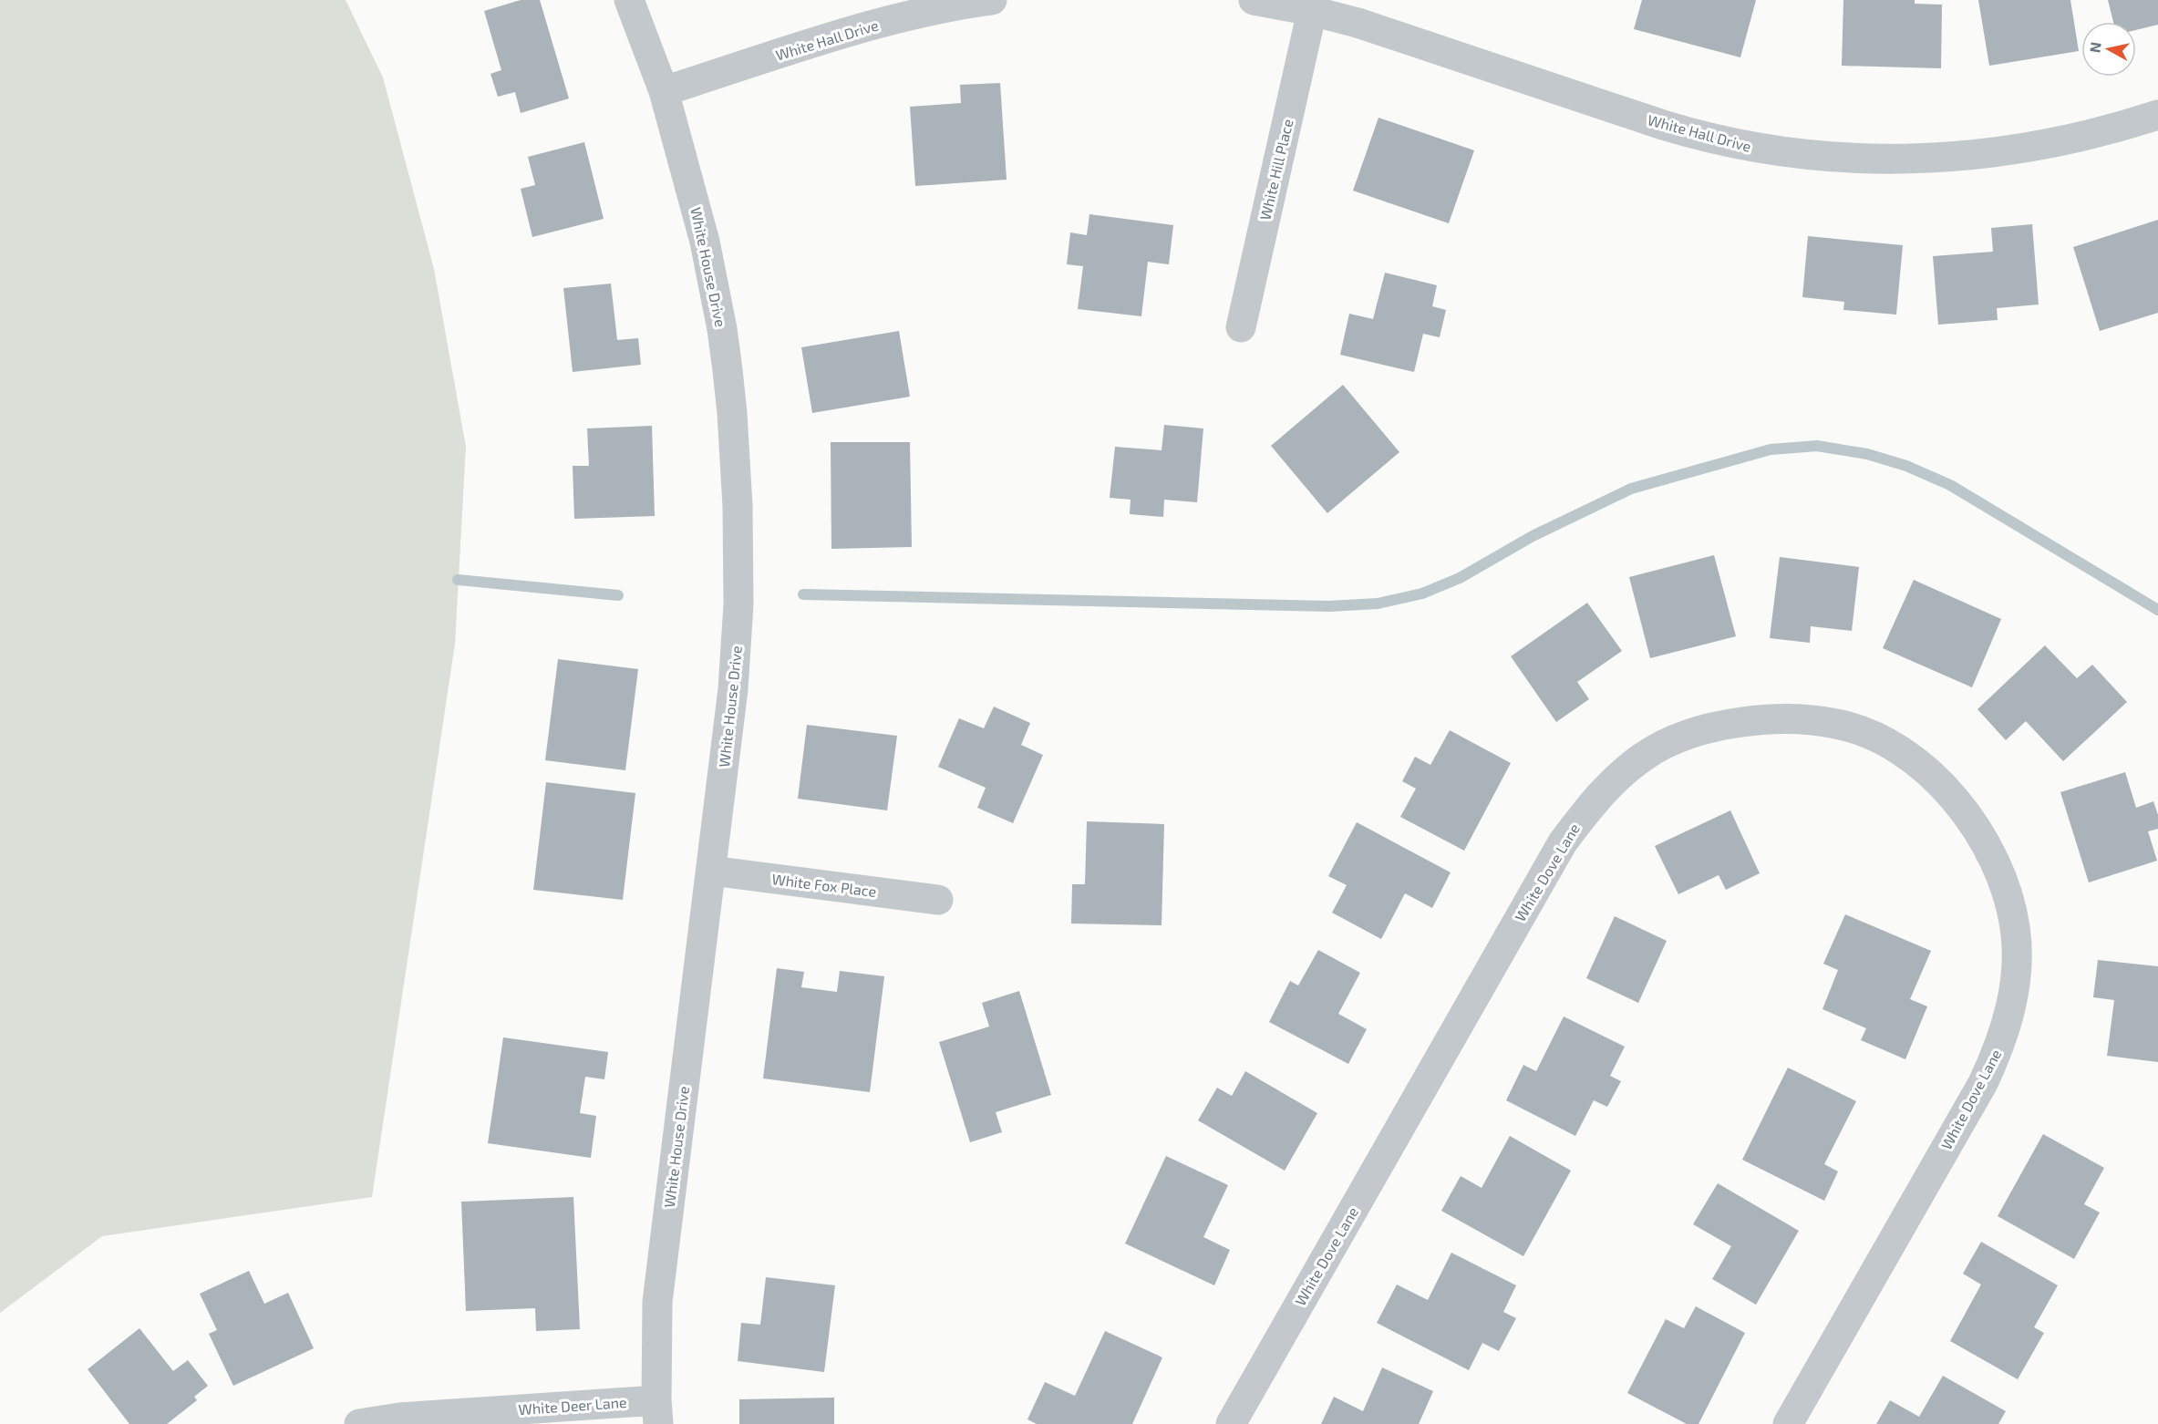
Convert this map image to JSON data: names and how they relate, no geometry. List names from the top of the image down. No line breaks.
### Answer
{"streets":{"street":["White Hall Drive","White Hill Place","White House Drive","White Dove Lane","White Fox Place","White Deer Lane"]},"crossings":[["White Hall Drive","White Hill Place"],["White Hall Drive","White House Drive"],["White House Drive","White Fox Place"],["White House Drive","White Deer Lane"]],"north":"left"}
